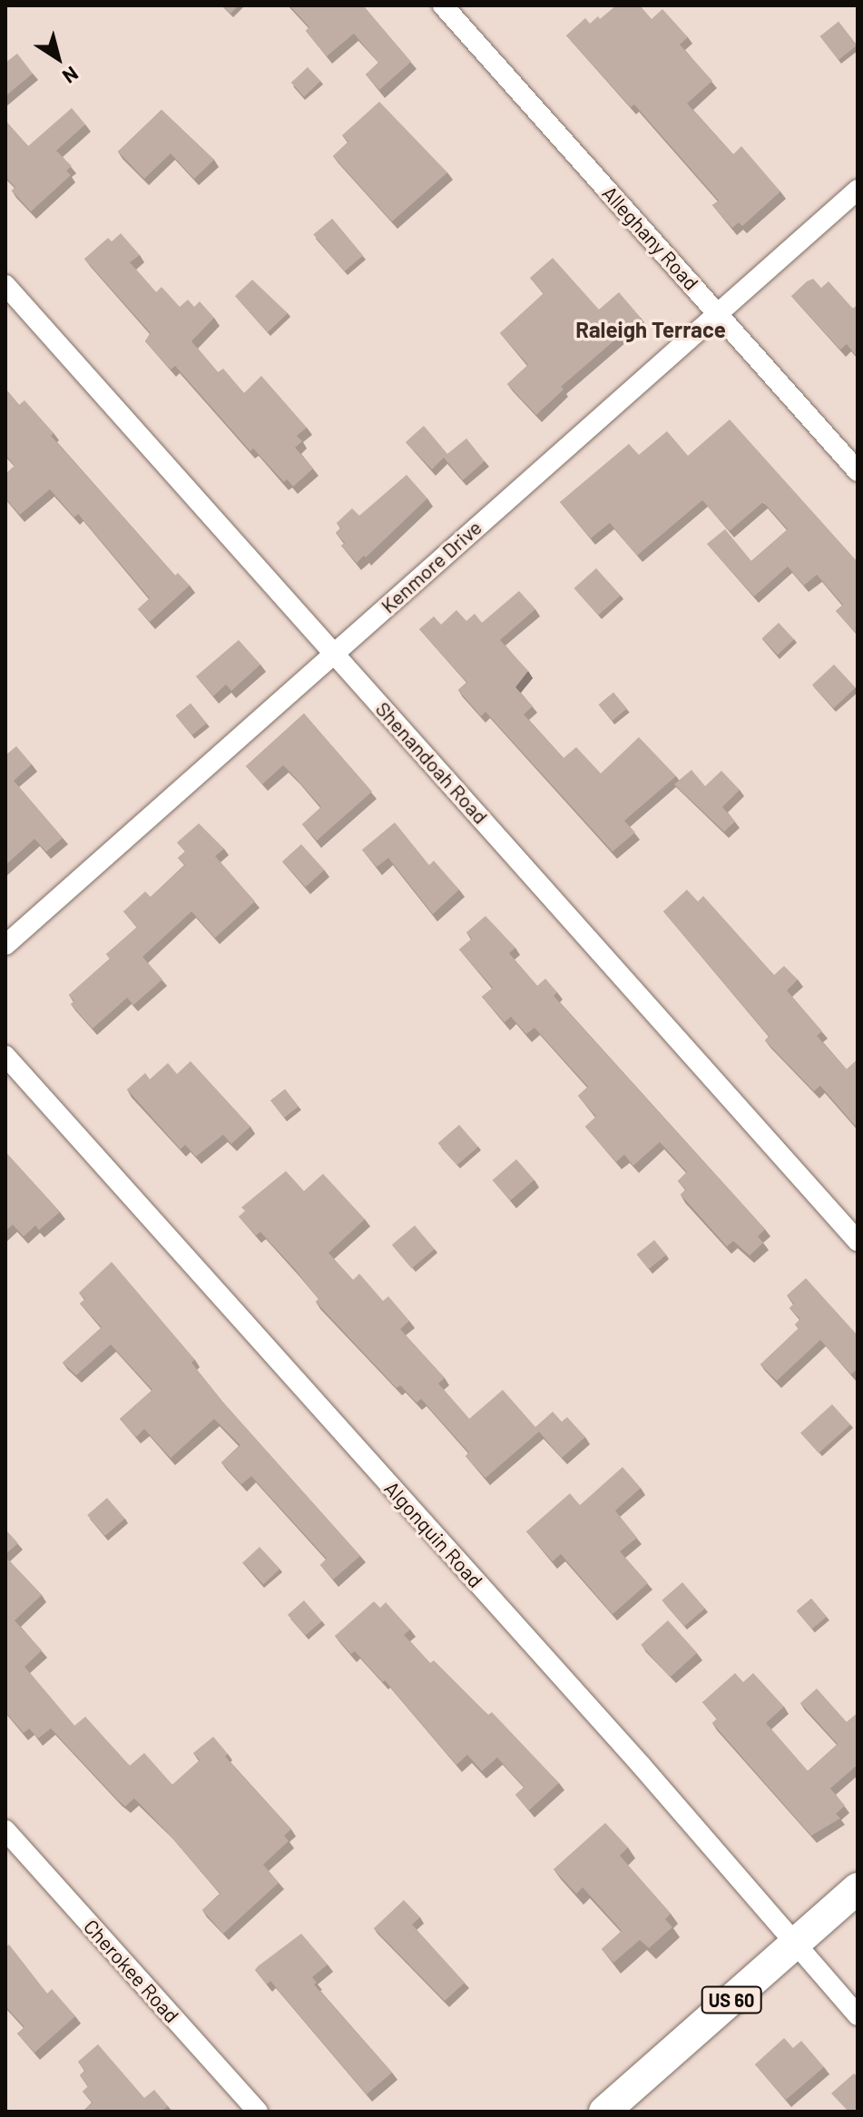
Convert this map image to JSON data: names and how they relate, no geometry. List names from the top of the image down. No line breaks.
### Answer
{"streets":{"main road":["US 60"],"street":["Alleghany Road","Kenmore Drive","Shenandoah Road","Algonquin Road","Cherokee Road"]},"crossings":[["Alleghany Road","Kenmore Drive"],["Kenmore Drive","Shenandoah Road"],["Algonquin Road","US 60"]],"districts":["Raleigh Terrace"],"north":"bottom right"}
